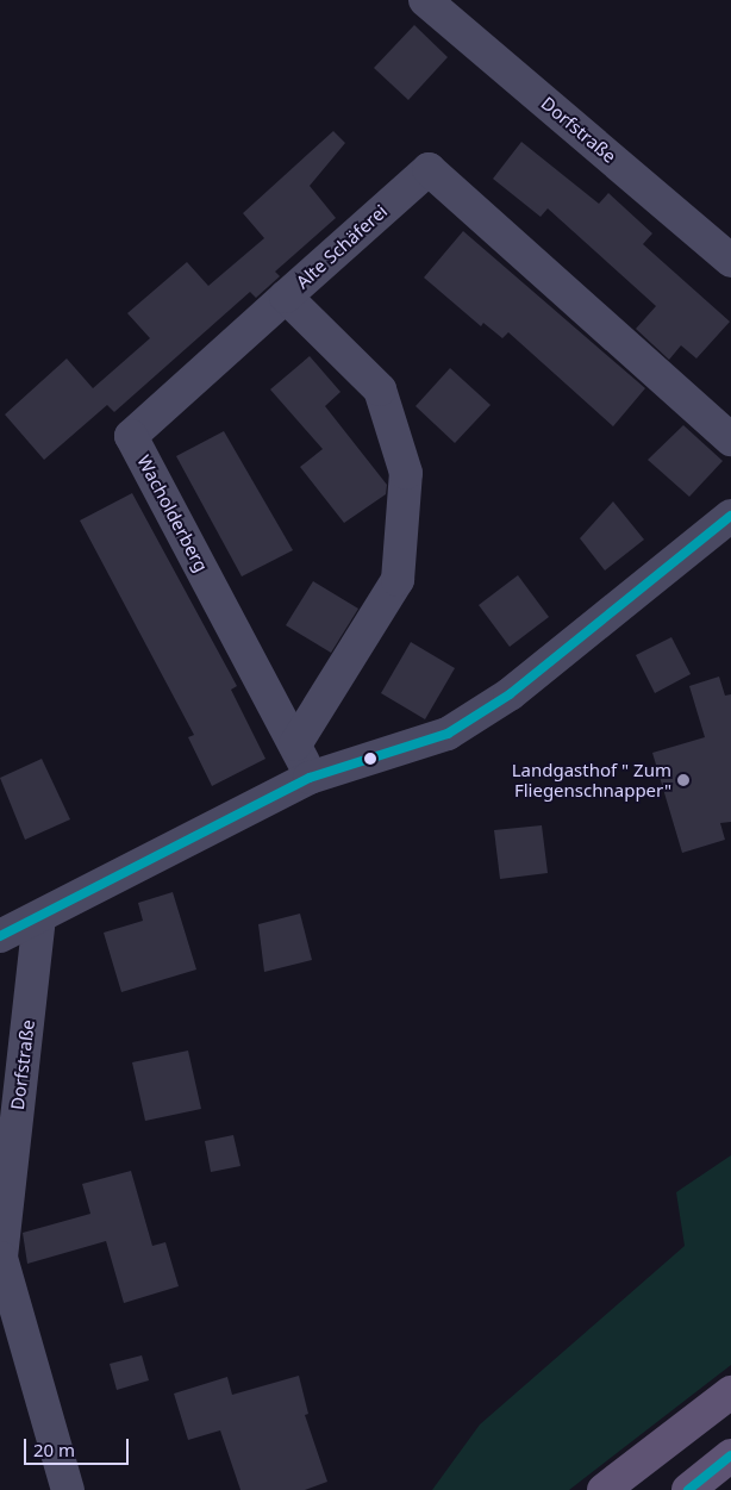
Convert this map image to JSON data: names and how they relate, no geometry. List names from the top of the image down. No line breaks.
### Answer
{"streets":{"street":["Dorfstraße","Alte Schäferei","Wacholderberg"]},"crossings":[["Alte Schäferei","Wacholderberg"]],"places":["Landgasthof \" Zum Fliegenschnapper\""],"scale_bar":"20 m"}
